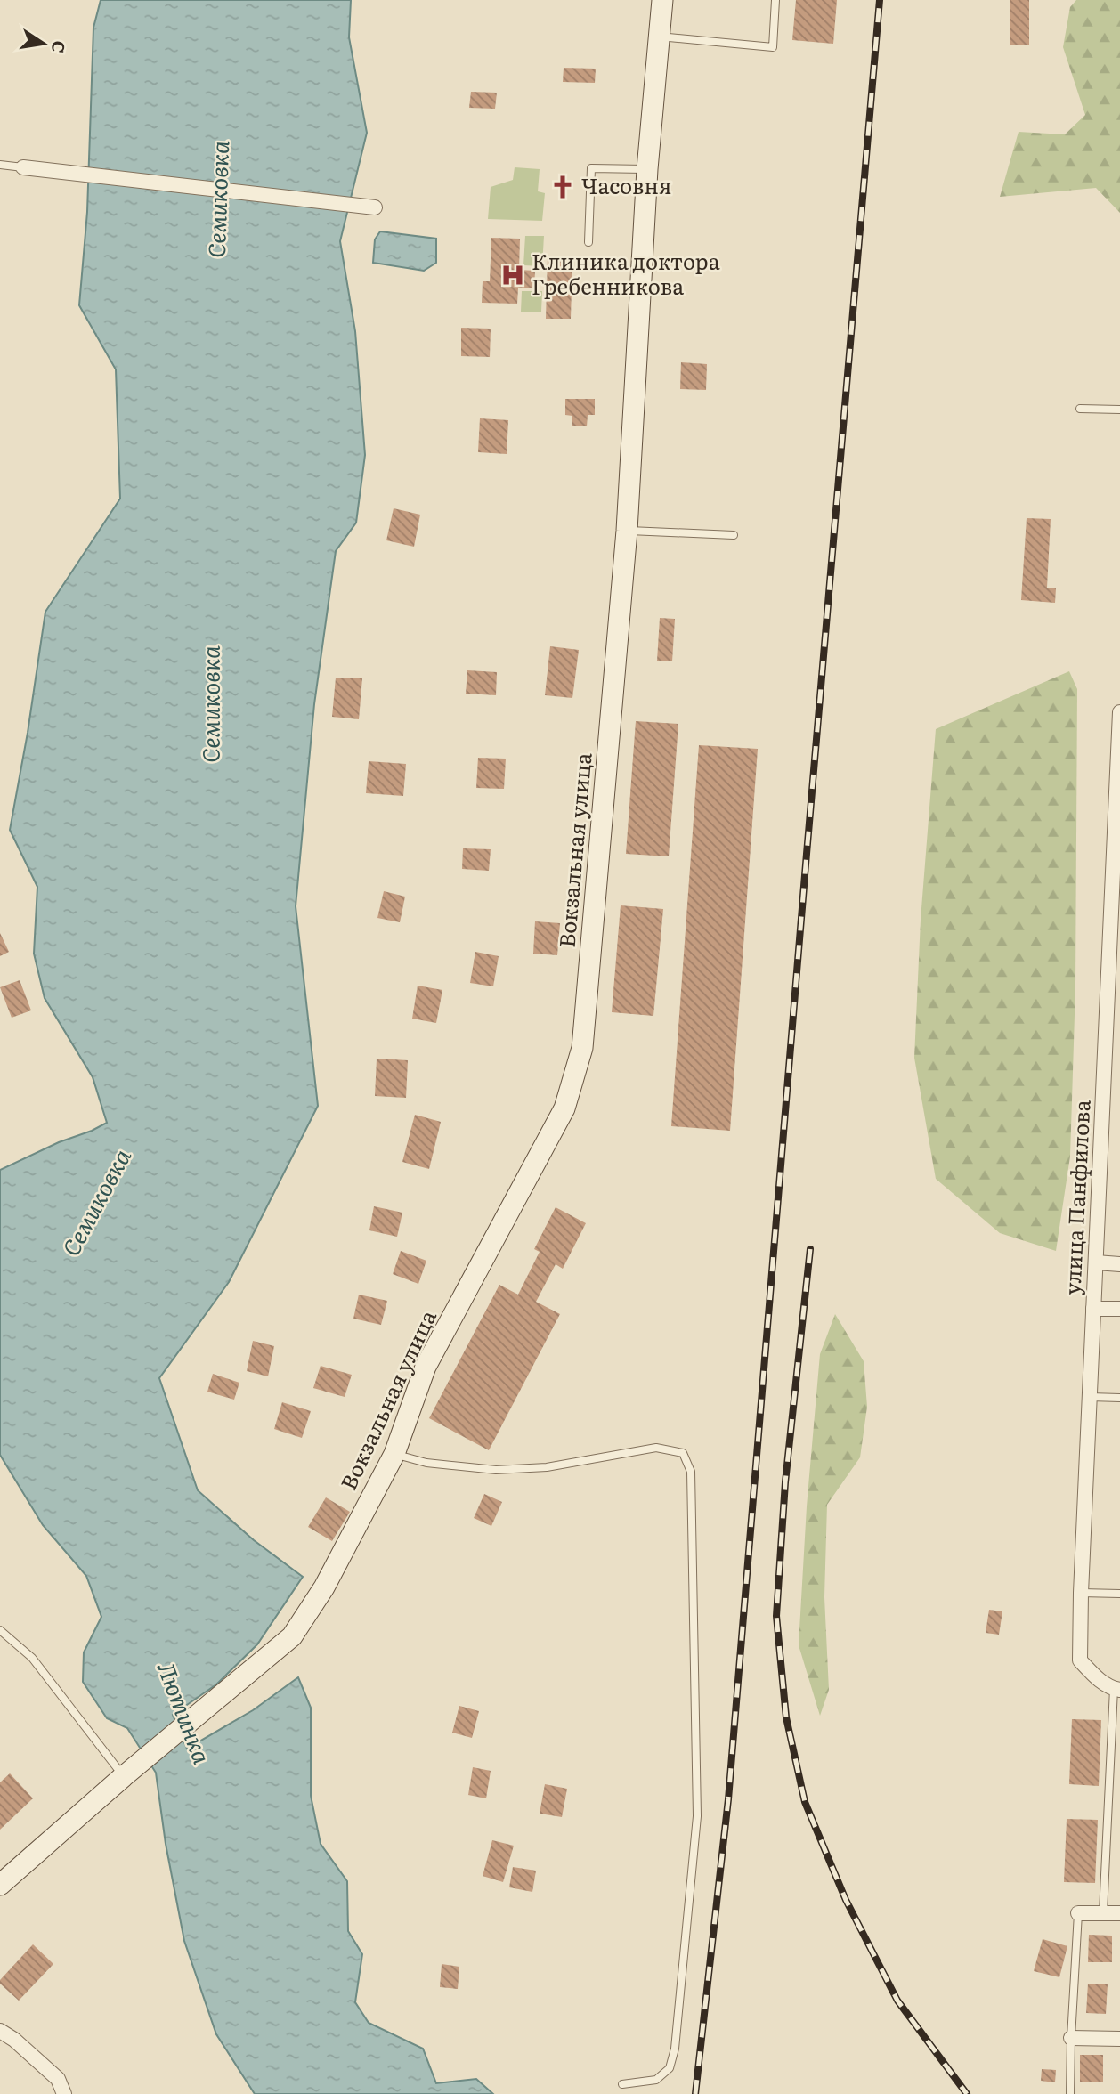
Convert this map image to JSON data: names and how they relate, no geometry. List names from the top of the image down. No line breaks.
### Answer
{"streets":{"main road":["Вокзальная улица"],"street":["улица Панфилова"]},"water":["Семиковка","Лютинка"],"places":{"church":["Часовня"],"hospital":["Клиника доктора Гребенникова"]},"north":"right"}
